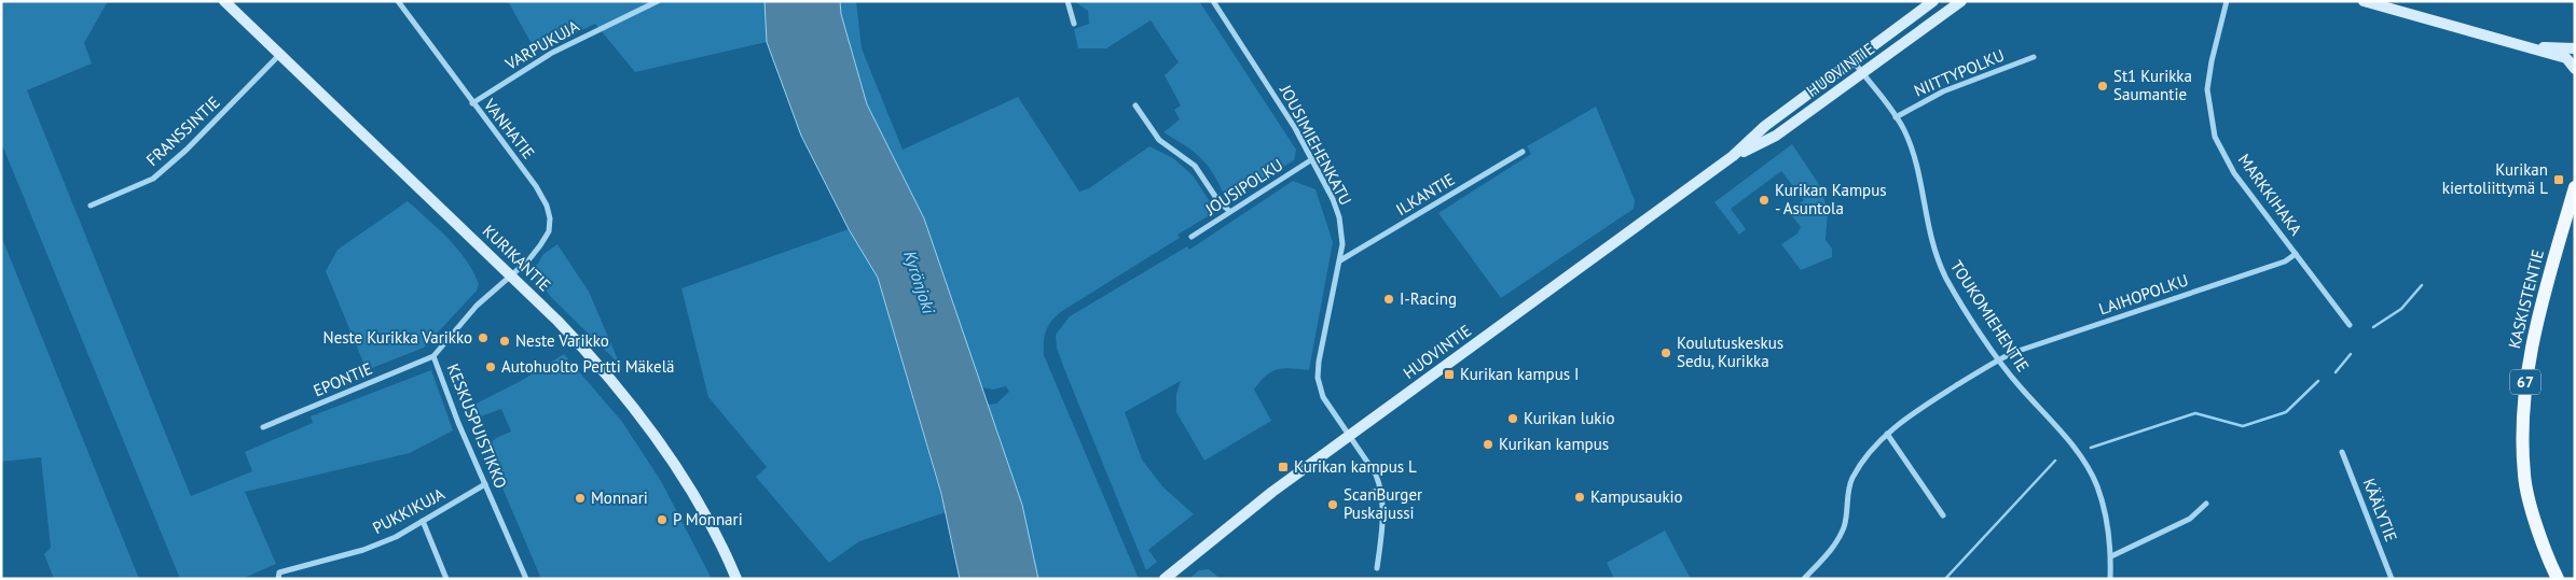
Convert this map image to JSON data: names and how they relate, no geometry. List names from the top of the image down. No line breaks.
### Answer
{"streets":{"main road":["HUOVINTIE","KURIKANTIE","KASKISTENTIE","67"],"street":["VARPUKUJA","NIITTYPOLKU","VANHATIE","FRANSSINTIE","JOUSIMIEHENKATU","JOUSIPOLKU","ILKANTIE","MARKKIHAKA","LAIHOPOLKU","TOUKOMIEHENTIE","EPONTIE","KESKUSPUISTIKKO","KÄÄLYTIE","PUKKIKUJA"]},"crossings":[["VARPUKUJA","VANHATIE"],["HUOVINTIE","JOUSIMIEHENKATU"],["HUOVINTIE","TOUKOMIEHENTIE"],["NIITTYPOLKU","TOUKOMIEHENTIE"],["VANHATIE","KURIKANTIE"],["VANHATIE","KESKUSPUISTIKKO"],["FRANSSINTIE","KURIKANTIE"],["JOUSIMIEHENKATU","JOUSIPOLKU"],["JOUSIMIEHENKATU","ILKANTIE"],["MARKKIHAKA","LAIHOPOLKU"],["KURIKANTIE","KESKUSPUISTIKKO"],["LAIHOPOLKU","TOUKOMIEHENTIE"],["EPONTIE","KESKUSPUISTIKKO"],["KESKUSPUISTIKKO","PUKKIKUJA"]],"water":["Kyrönjoki"],"places":{"other":["St1 Kurikka Saumantie","Kurikan Kampus - Asuntola","I-Racing","Neste Kurikka Varikko","Neste Varikko","Koulutuskeskus Sedu, Kurikka","Autohuolto Pertti Mäkelä","Kurikan lukio","Kurikan kampus","Kampusaukio","Monnari","ScanBurger Puskajussi","P Monnari"],"transit":["Kurikan kiertoliittymä L","Kurikan kampus I","Kurikan kampus L"]}}
